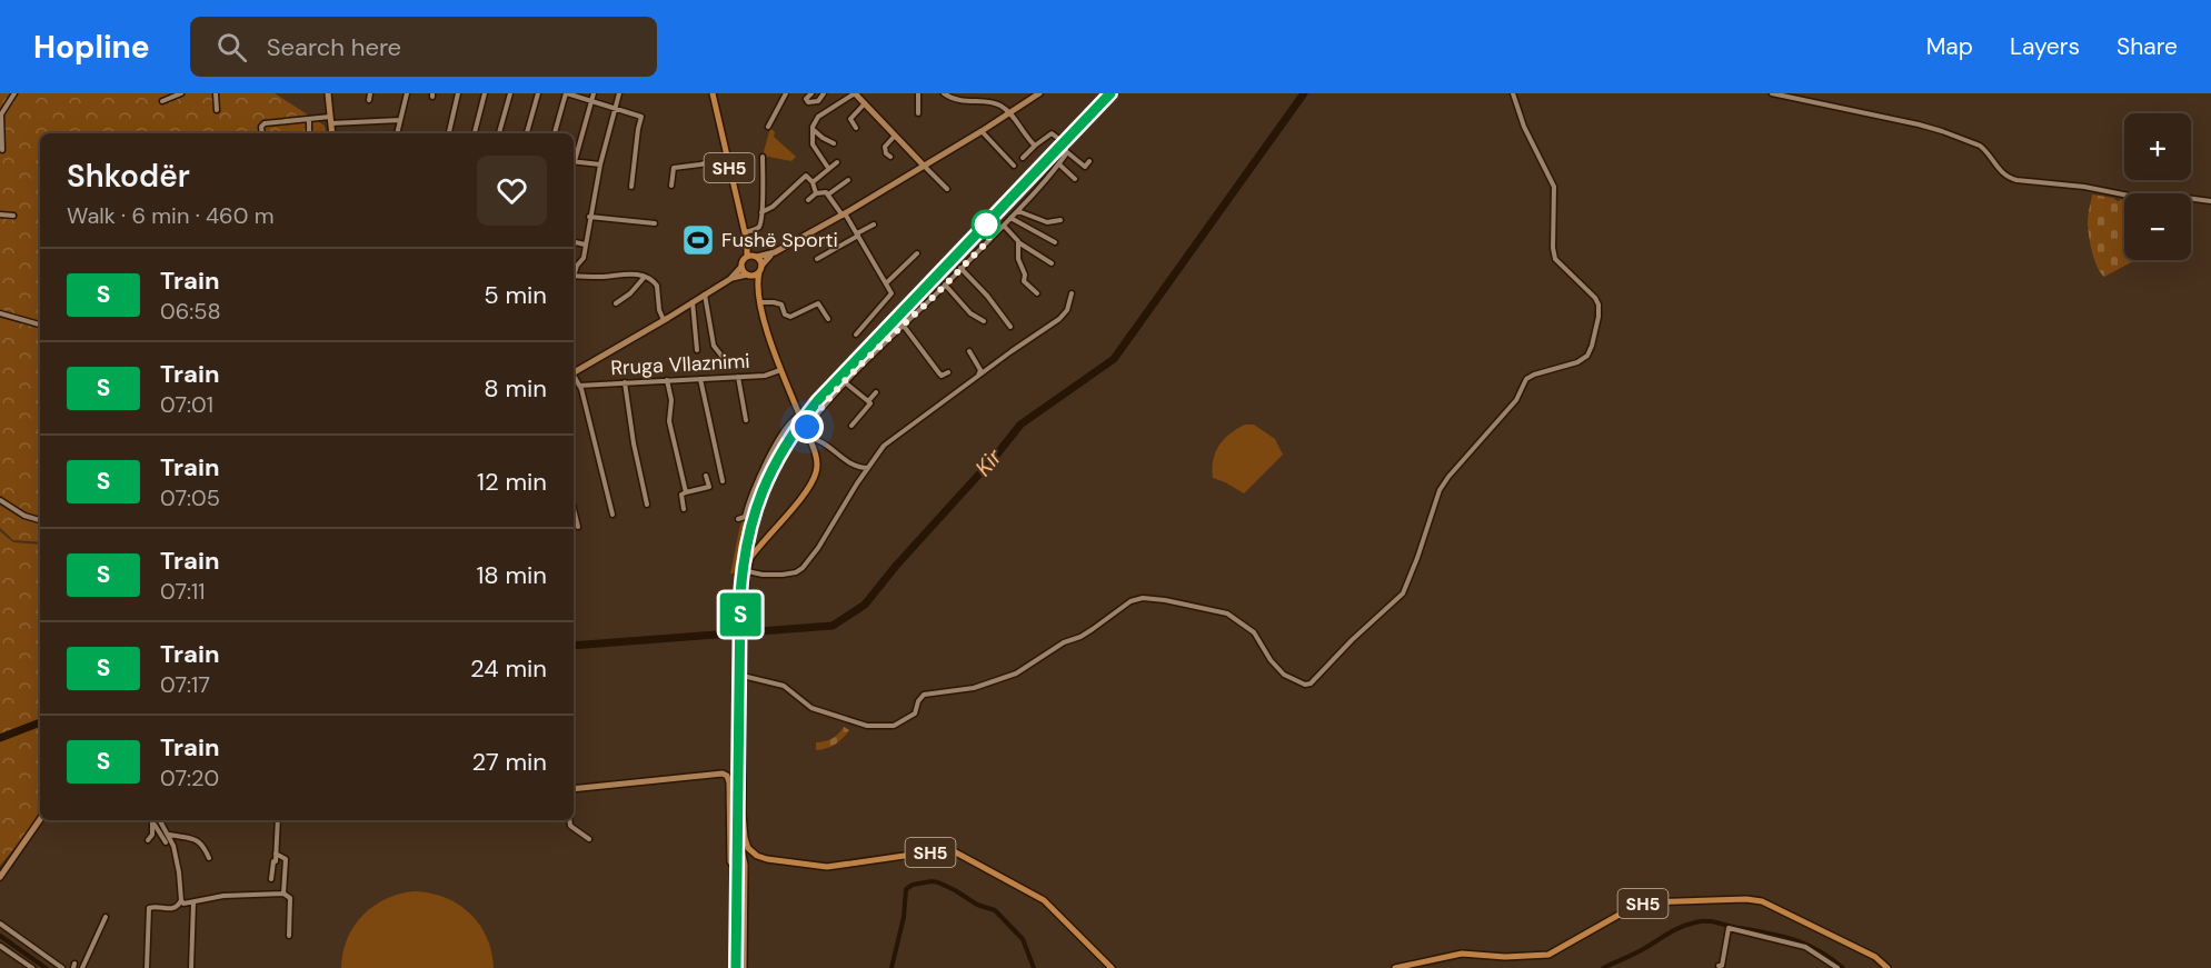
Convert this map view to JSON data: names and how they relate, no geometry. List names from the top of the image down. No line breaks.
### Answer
{"streets":{"main road":["SH5"],"street":["Rruga Vllaznimi"]},"water":["Kir"],"places":{"sports":["Fushë Sporti"]},"page":{"header":"Hopline","search":"Search here","nav":["Map","Layers","Share"],"on_map":"S","map_buttons":["+","−"],"heading":["Shkodër","Walk · 6 min · 460 m"],"list":[{"mark":"S","name":"Train","note":"06:58","value":"5 min"},{"mark":"S","name":"Train","note":"07:01","value":"8 min"},{"mark":"S","name":"Train","note":"07:05","value":"12 min"},{"mark":"S","name":"Train","note":"07:11","value":"18 min"},{"mark":"S","name":"Train","note":"07:17","value":"24 min"},{"mark":"S","name":"Train","note":"07:20","value":"27 min"}]}}
